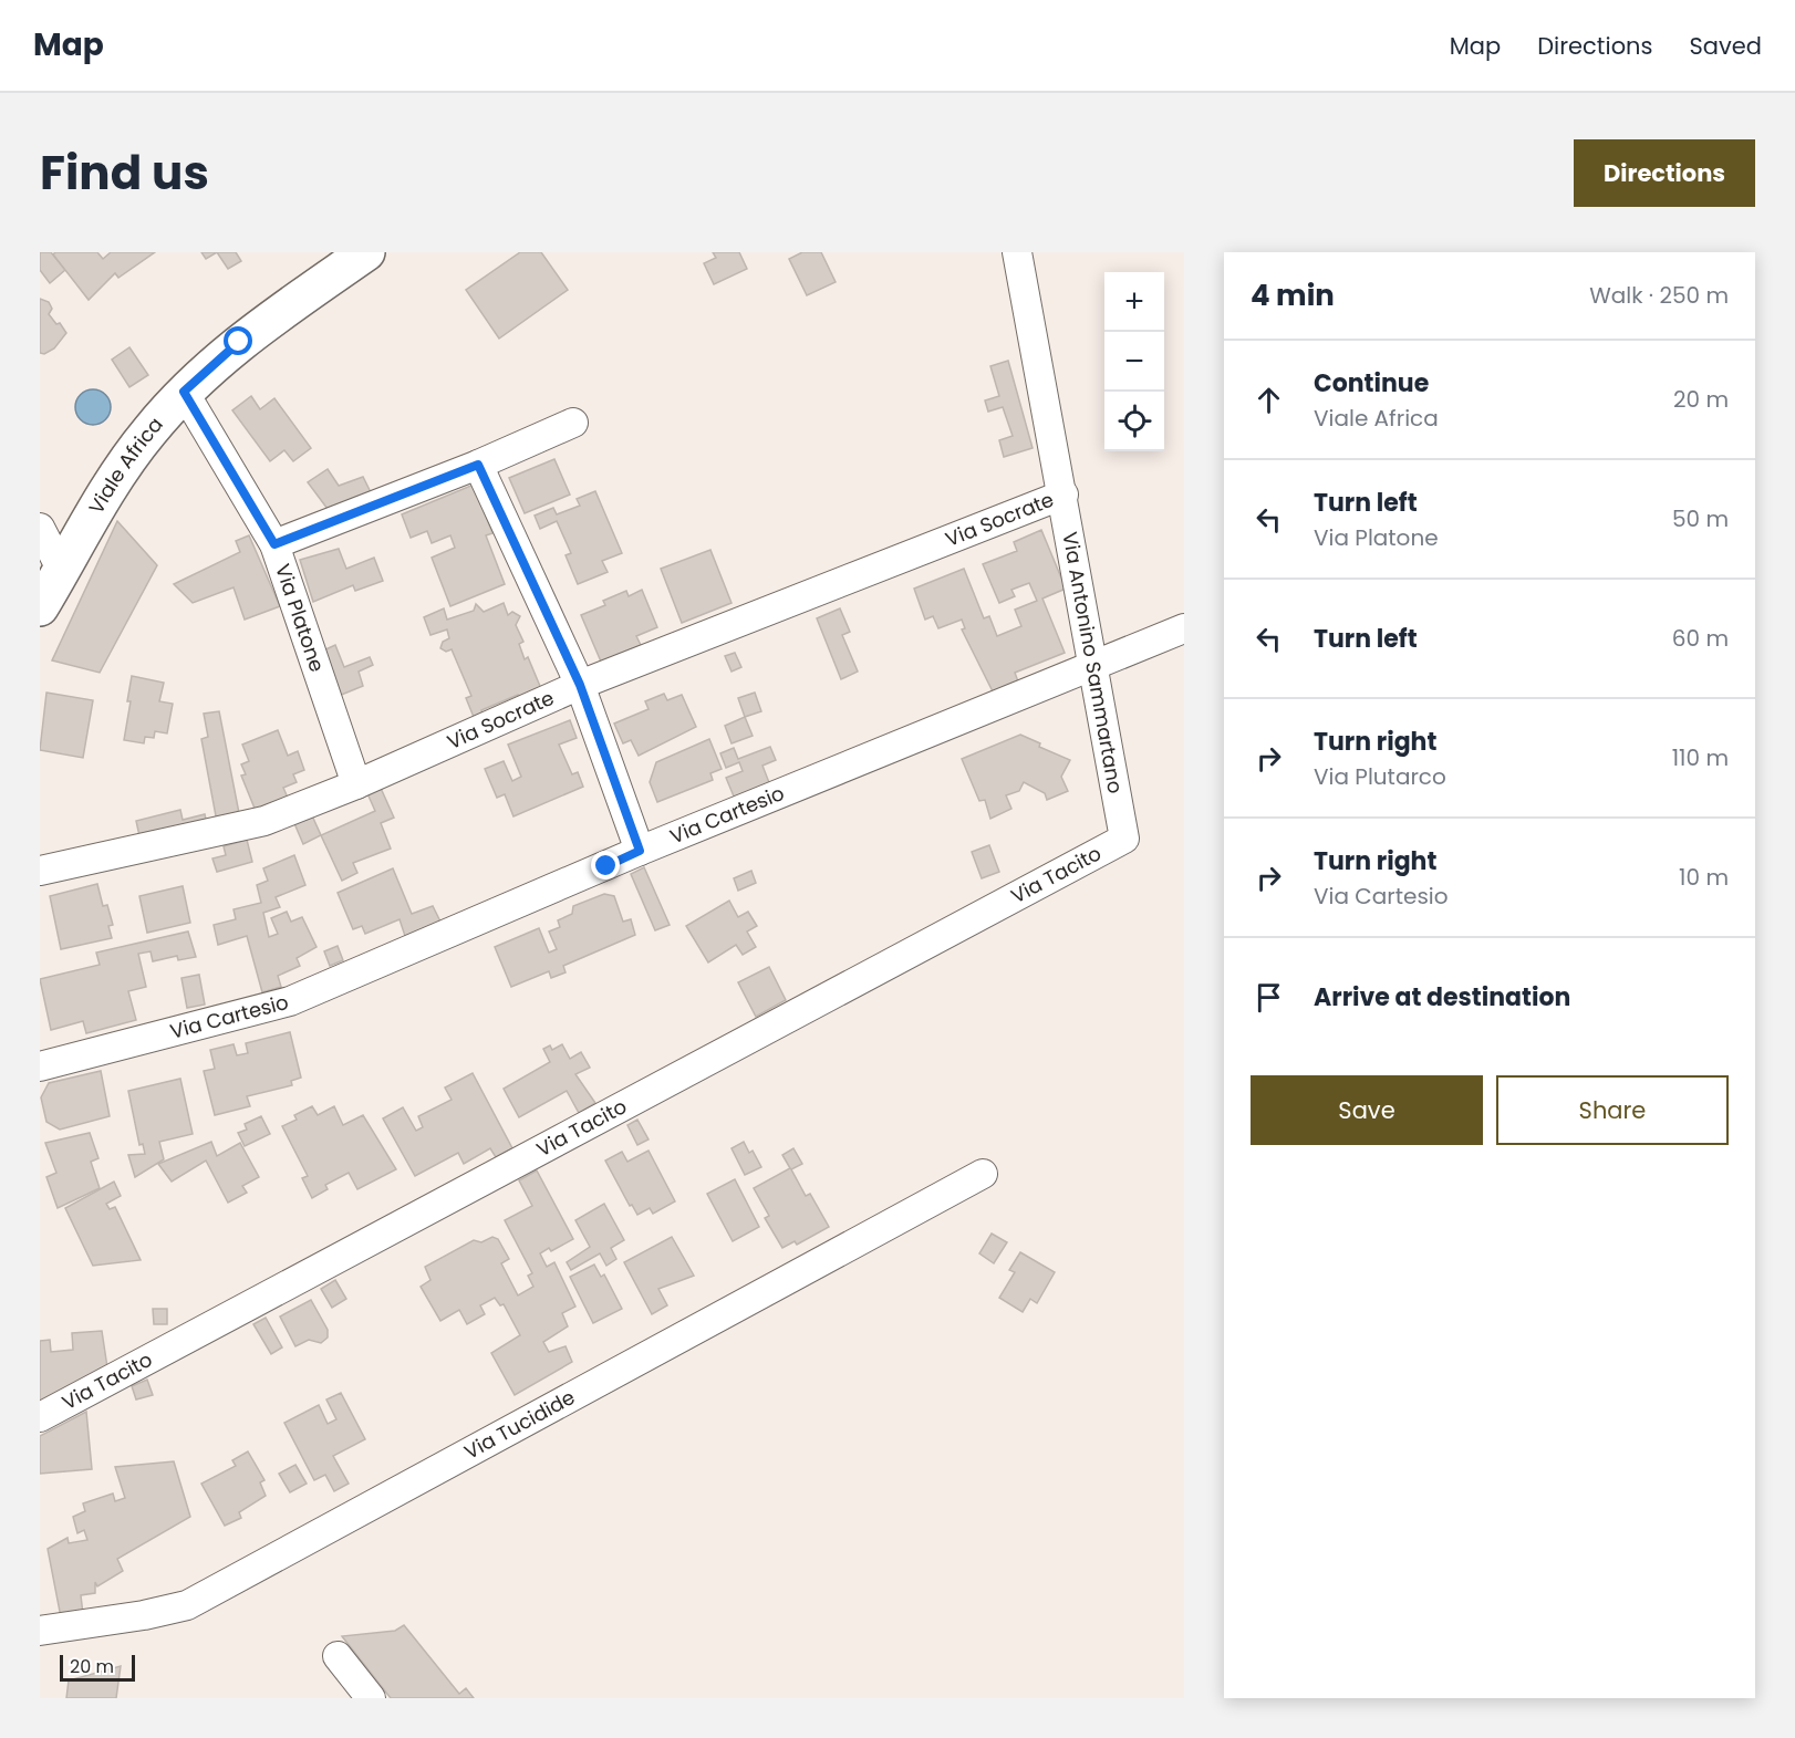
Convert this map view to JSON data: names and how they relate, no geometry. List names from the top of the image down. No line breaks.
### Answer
{"streets":{"main road":["Viale Africa"],"street":["Via Socrate","Via Platone","Via Antonino Sammartano","Via Cartesio","Via Tacito","Via Tucidide"]},"crossings":[["Viale Africa","Via Platone"],["Via Socrate","Via Platone"],["Via Socrate","Via Antonino Sammartano"],["Via Antonino Sammartano","Via Cartesio"],["Via Antonino Sammartano","Via Tacito"]],"scale_bar":"20 m","page":{"header":"Map","nav":["Map","Directions","Saved"],"title":"Find us","buttons":["Directions",["Save","Share"]],"heading":["4 min","Walk · 250 m"],"map_buttons":["+","−"],"list":[["Continue","Viale Africa","20 m"],["Turn left","Via Platone","50 m"],["Turn left","60 m"],["Turn right","Via Plutarco","110 m"],["Turn right","Via Cartesio","10 m"],"Arrive at destination"],"scale":"20 m"}}
